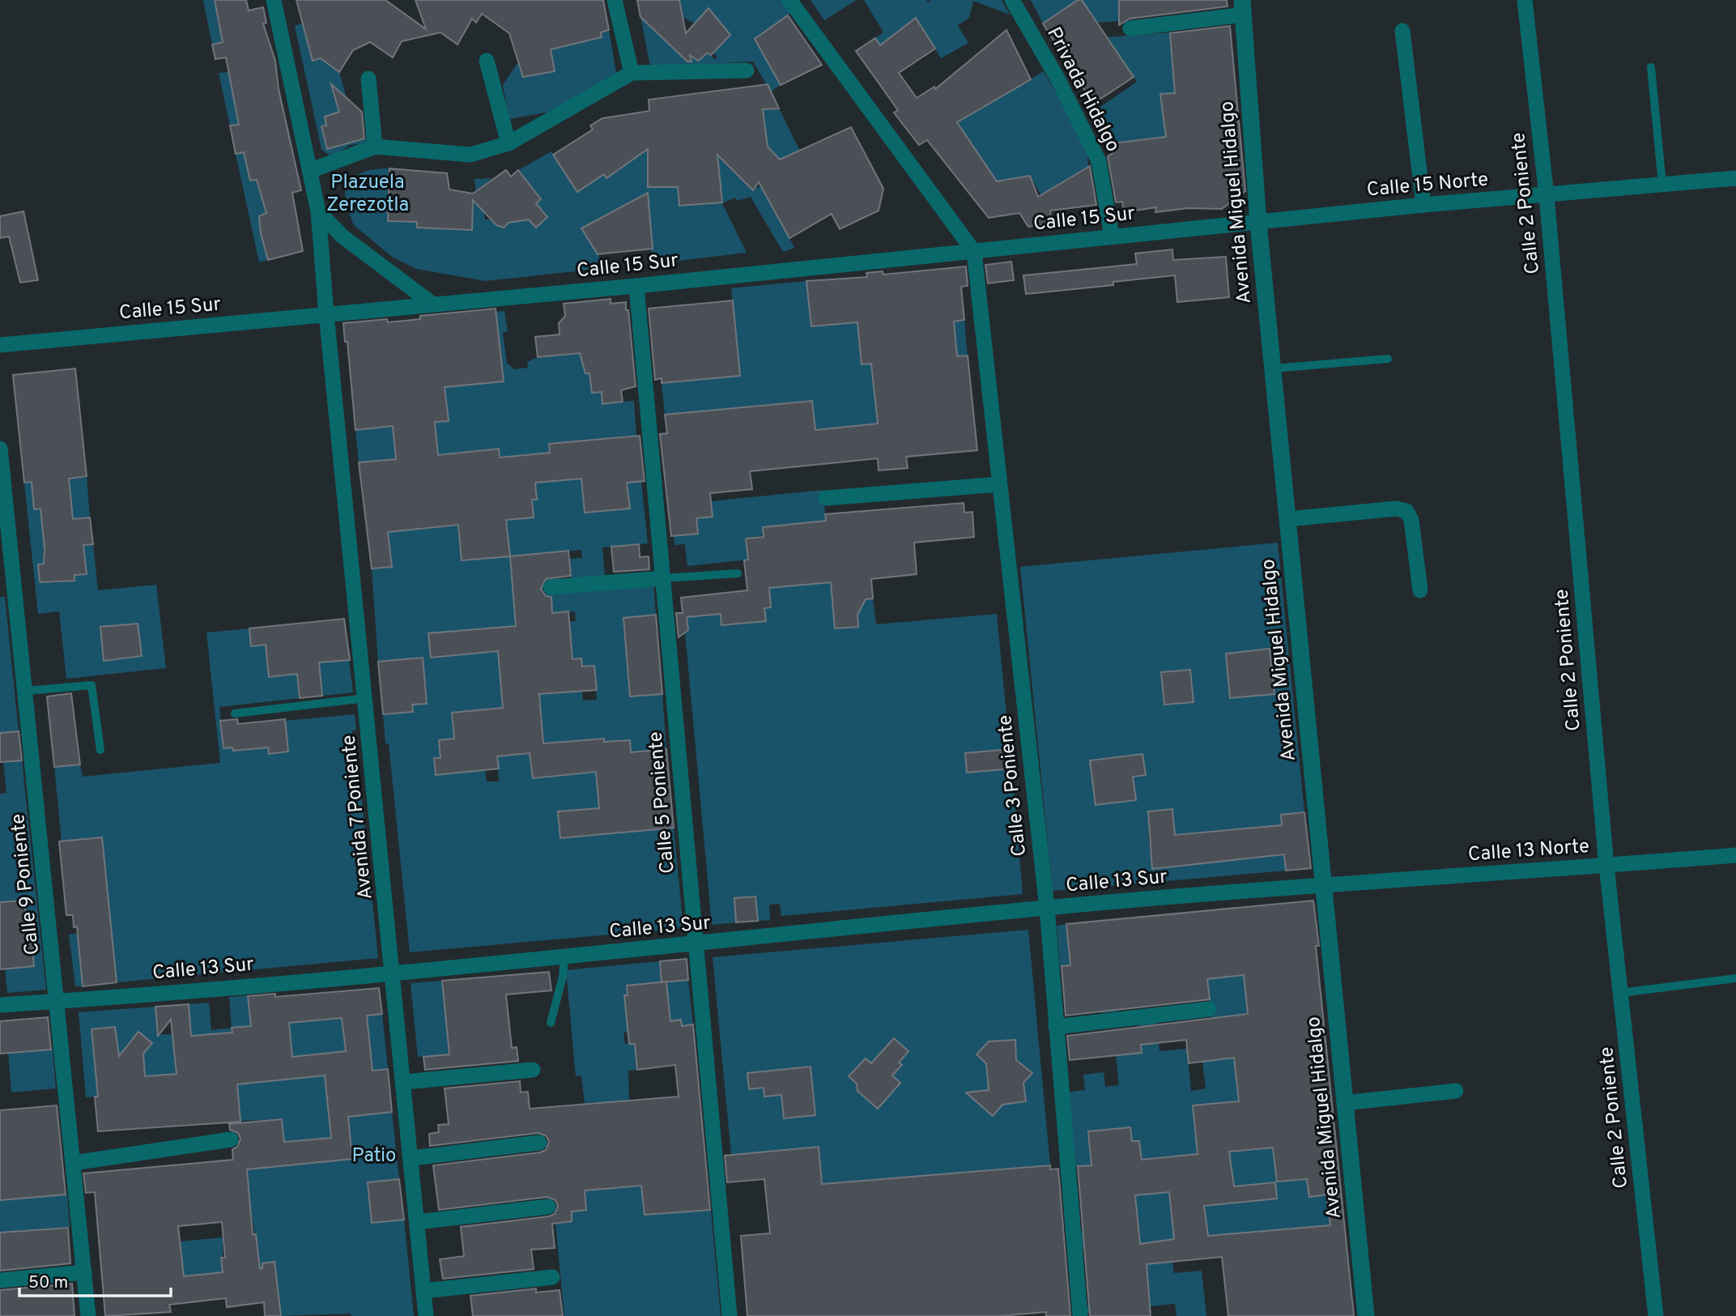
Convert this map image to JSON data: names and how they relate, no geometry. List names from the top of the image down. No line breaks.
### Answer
{"streets":{"street":["Privada Hidalgo","Calle 15 Norte","Avenida Miguel Hidalgo","Calle 2 Poniente","Calle 15 Sur","Calle 3 Poniente","Calle 5 Poniente","Avenida 7 Poniente","Calle 13 Norte","Calle 13 Sur","Calle 9 Poniente"]},"crossings":[["Privada Hidalgo","Calle 15 Sur"],["Calle 15 Norte","Avenida Miguel Hidalgo"],["Calle 15 Norte","Calle 2 Poniente"],["Calle 15 Norte","Calle 15 Sur"],["Avenida Miguel Hidalgo","Calle 15 Sur"],["Avenida Miguel Hidalgo","Calle 13 Norte"],["Avenida Miguel Hidalgo","Calle 13 Sur"],["Calle 2 Poniente","Calle 13 Norte"],["Calle 15 Sur","Calle 3 Poniente"],["Calle 15 Sur","Calle 5 Poniente"],["Calle 15 Sur","Avenida 7 Poniente"],["Calle 3 Poniente","Calle 13 Sur"],["Calle 5 Poniente","Calle 13 Sur"],["Avenida 7 Poniente","Calle 13 Sur"],["Calle 13 Norte","Calle 13 Sur"],["Calle 13 Sur","Calle 9 Poniente"]],"parks":["Plazuela Zerezotla","Patio"],"scale_bar":"50 m"}
